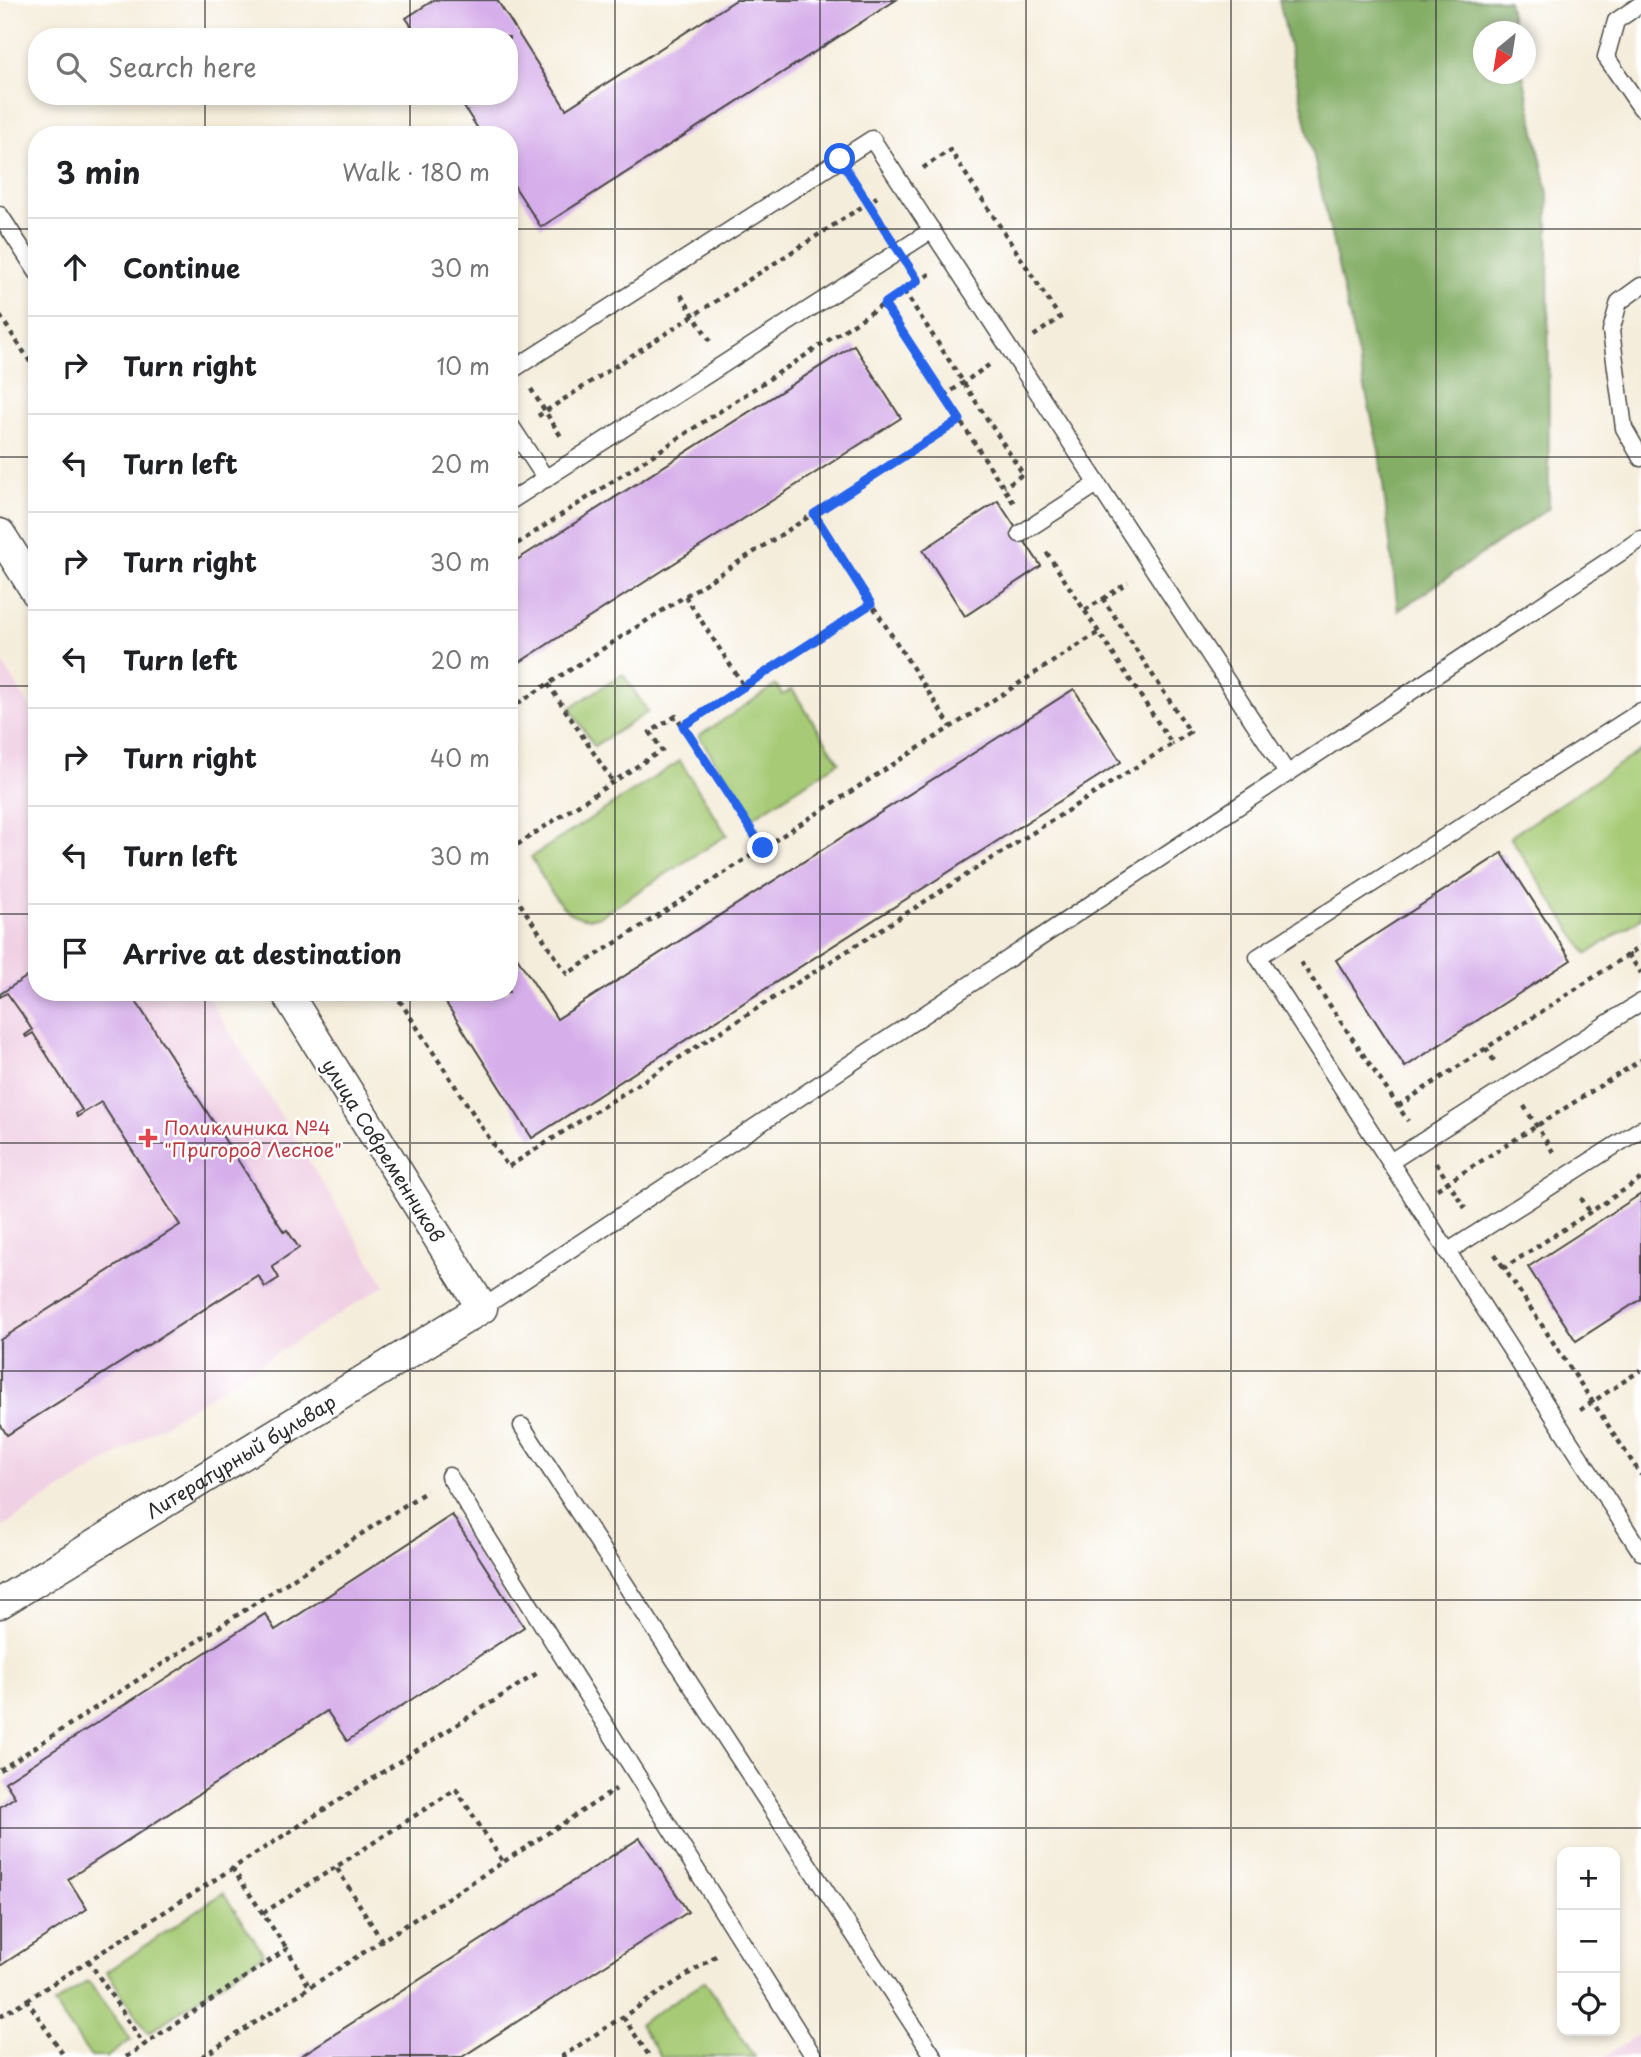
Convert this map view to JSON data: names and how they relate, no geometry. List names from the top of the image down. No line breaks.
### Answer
{"streets":{"street":["улица Современников","Литературный бульвар"]},"crossings":[["улица Современников","Литературный бульвар"]],"places":{"health":["Поликлиника №4 \"Пригород Лесное\""]},"north":"bottom left","page":{"search":"Search here","heading":["3 min","Walk · 180 m"],"list":[["Continue","30 m"],["Turn right","10 m"],["Turn left","20 m"],["Turn right","30 m"],["Turn left","20 m"],["Turn right","40 m"],["Turn left","30 m"],"Arrive at destination"],"map_buttons":["+","−"]}}
